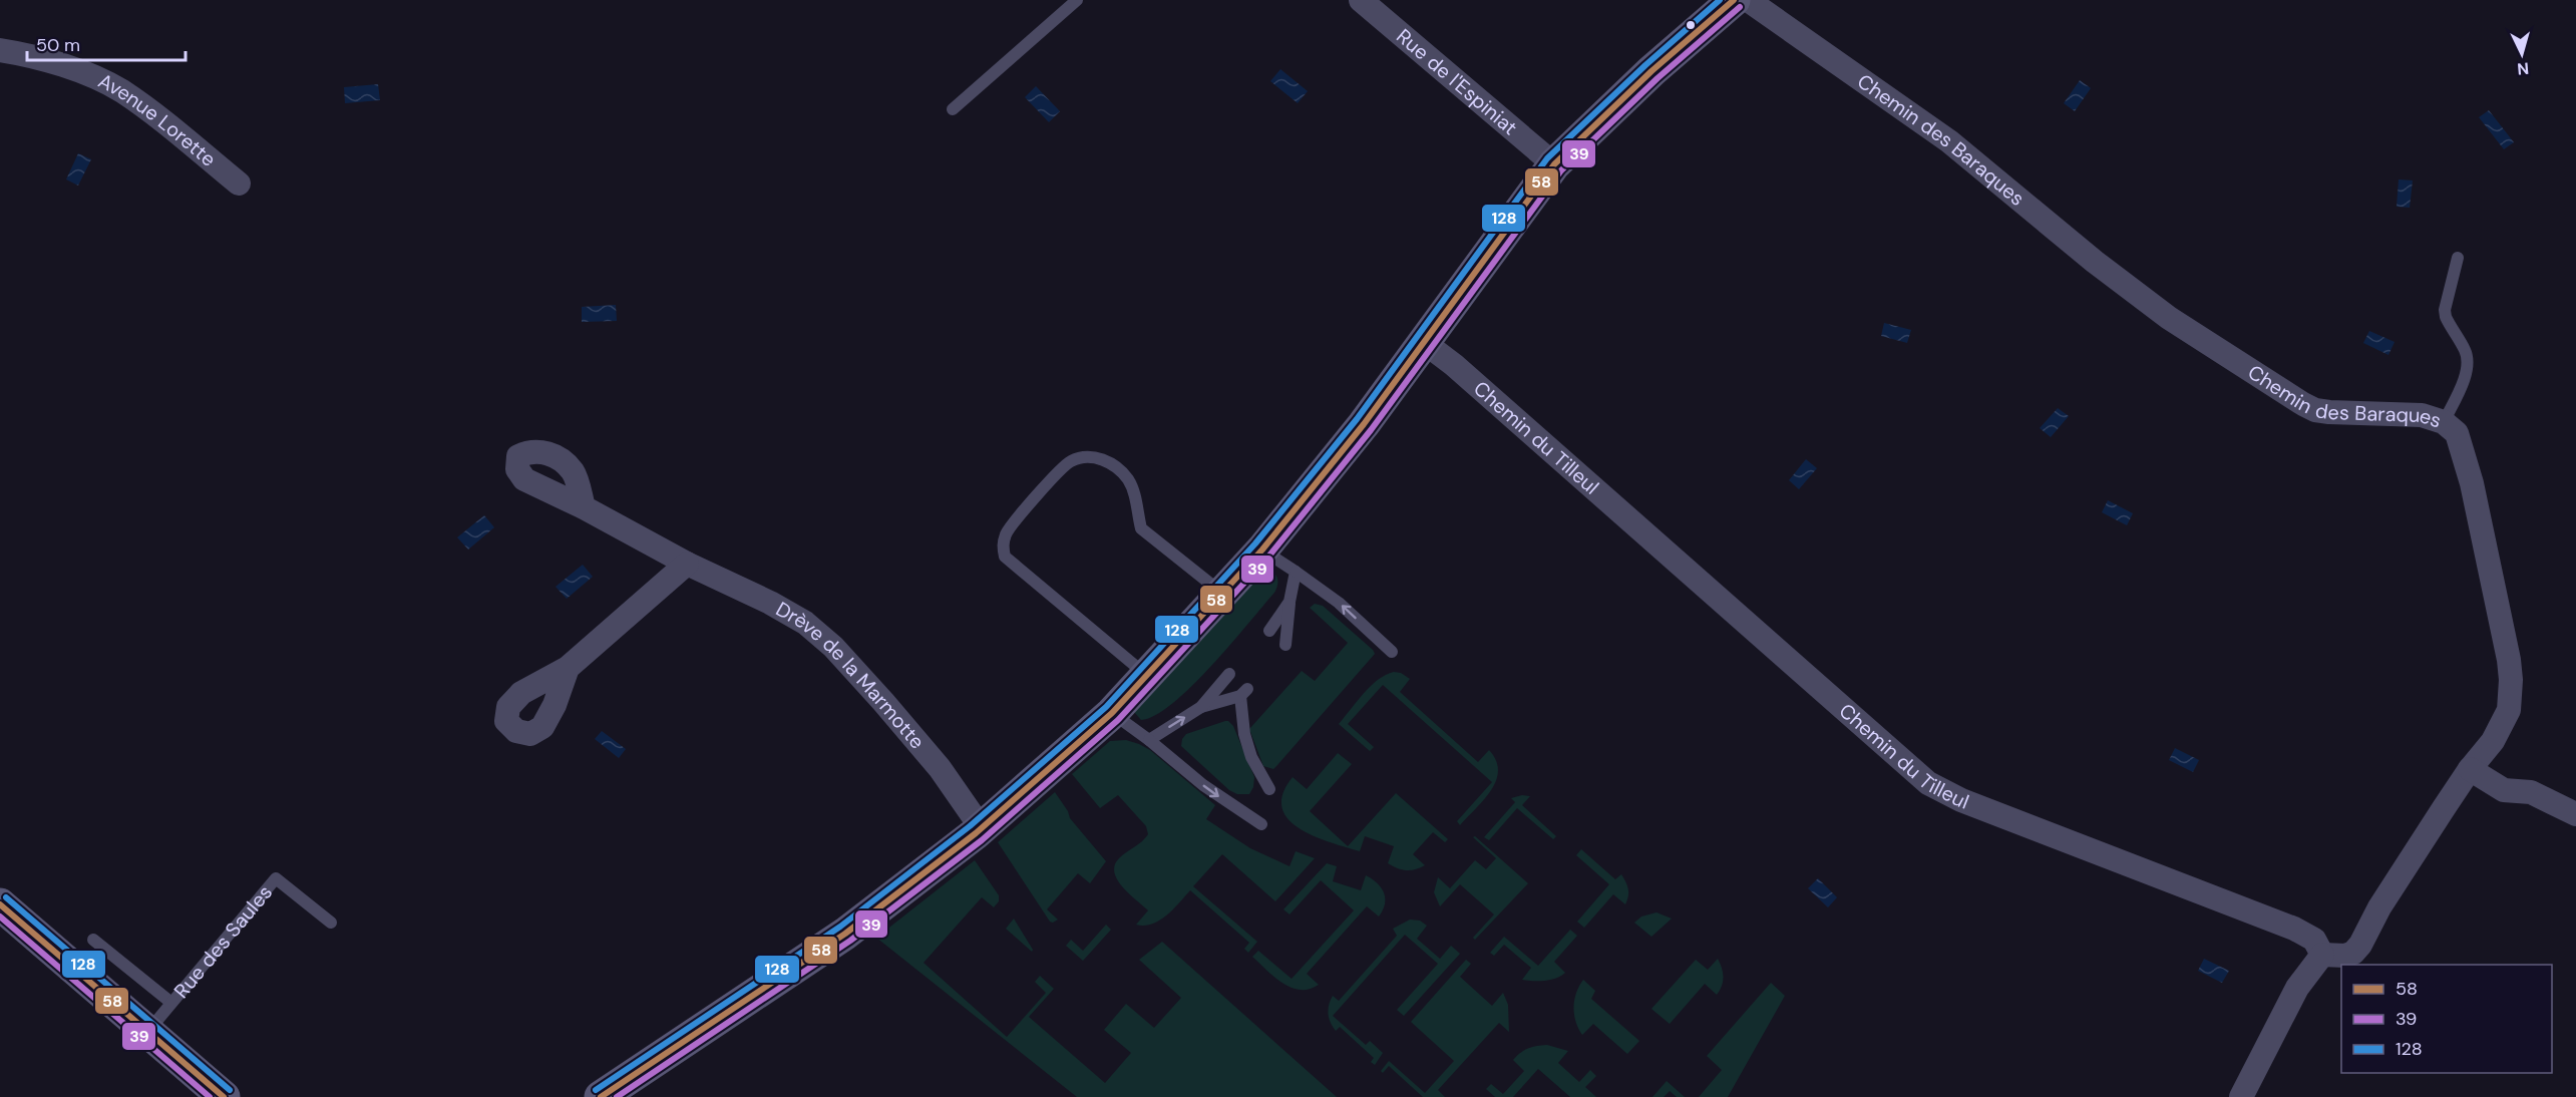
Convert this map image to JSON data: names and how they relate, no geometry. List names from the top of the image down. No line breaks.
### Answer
{"streets":{"street":["Rue de l'Espiniat","Avenue Lorette","Chemin des Baraques","Chemin du Tilleul","Drève de la Marmotte"],"lane":["Rue des Saules"]},"crossings":[["Chemin des Baraques","Chemin du Tilleul"]],"lines":["transit line 58","transit line 128","transit line 39"],"legend":["58","39","128"],"scale_bar":"50 m","north":"bottom"}
